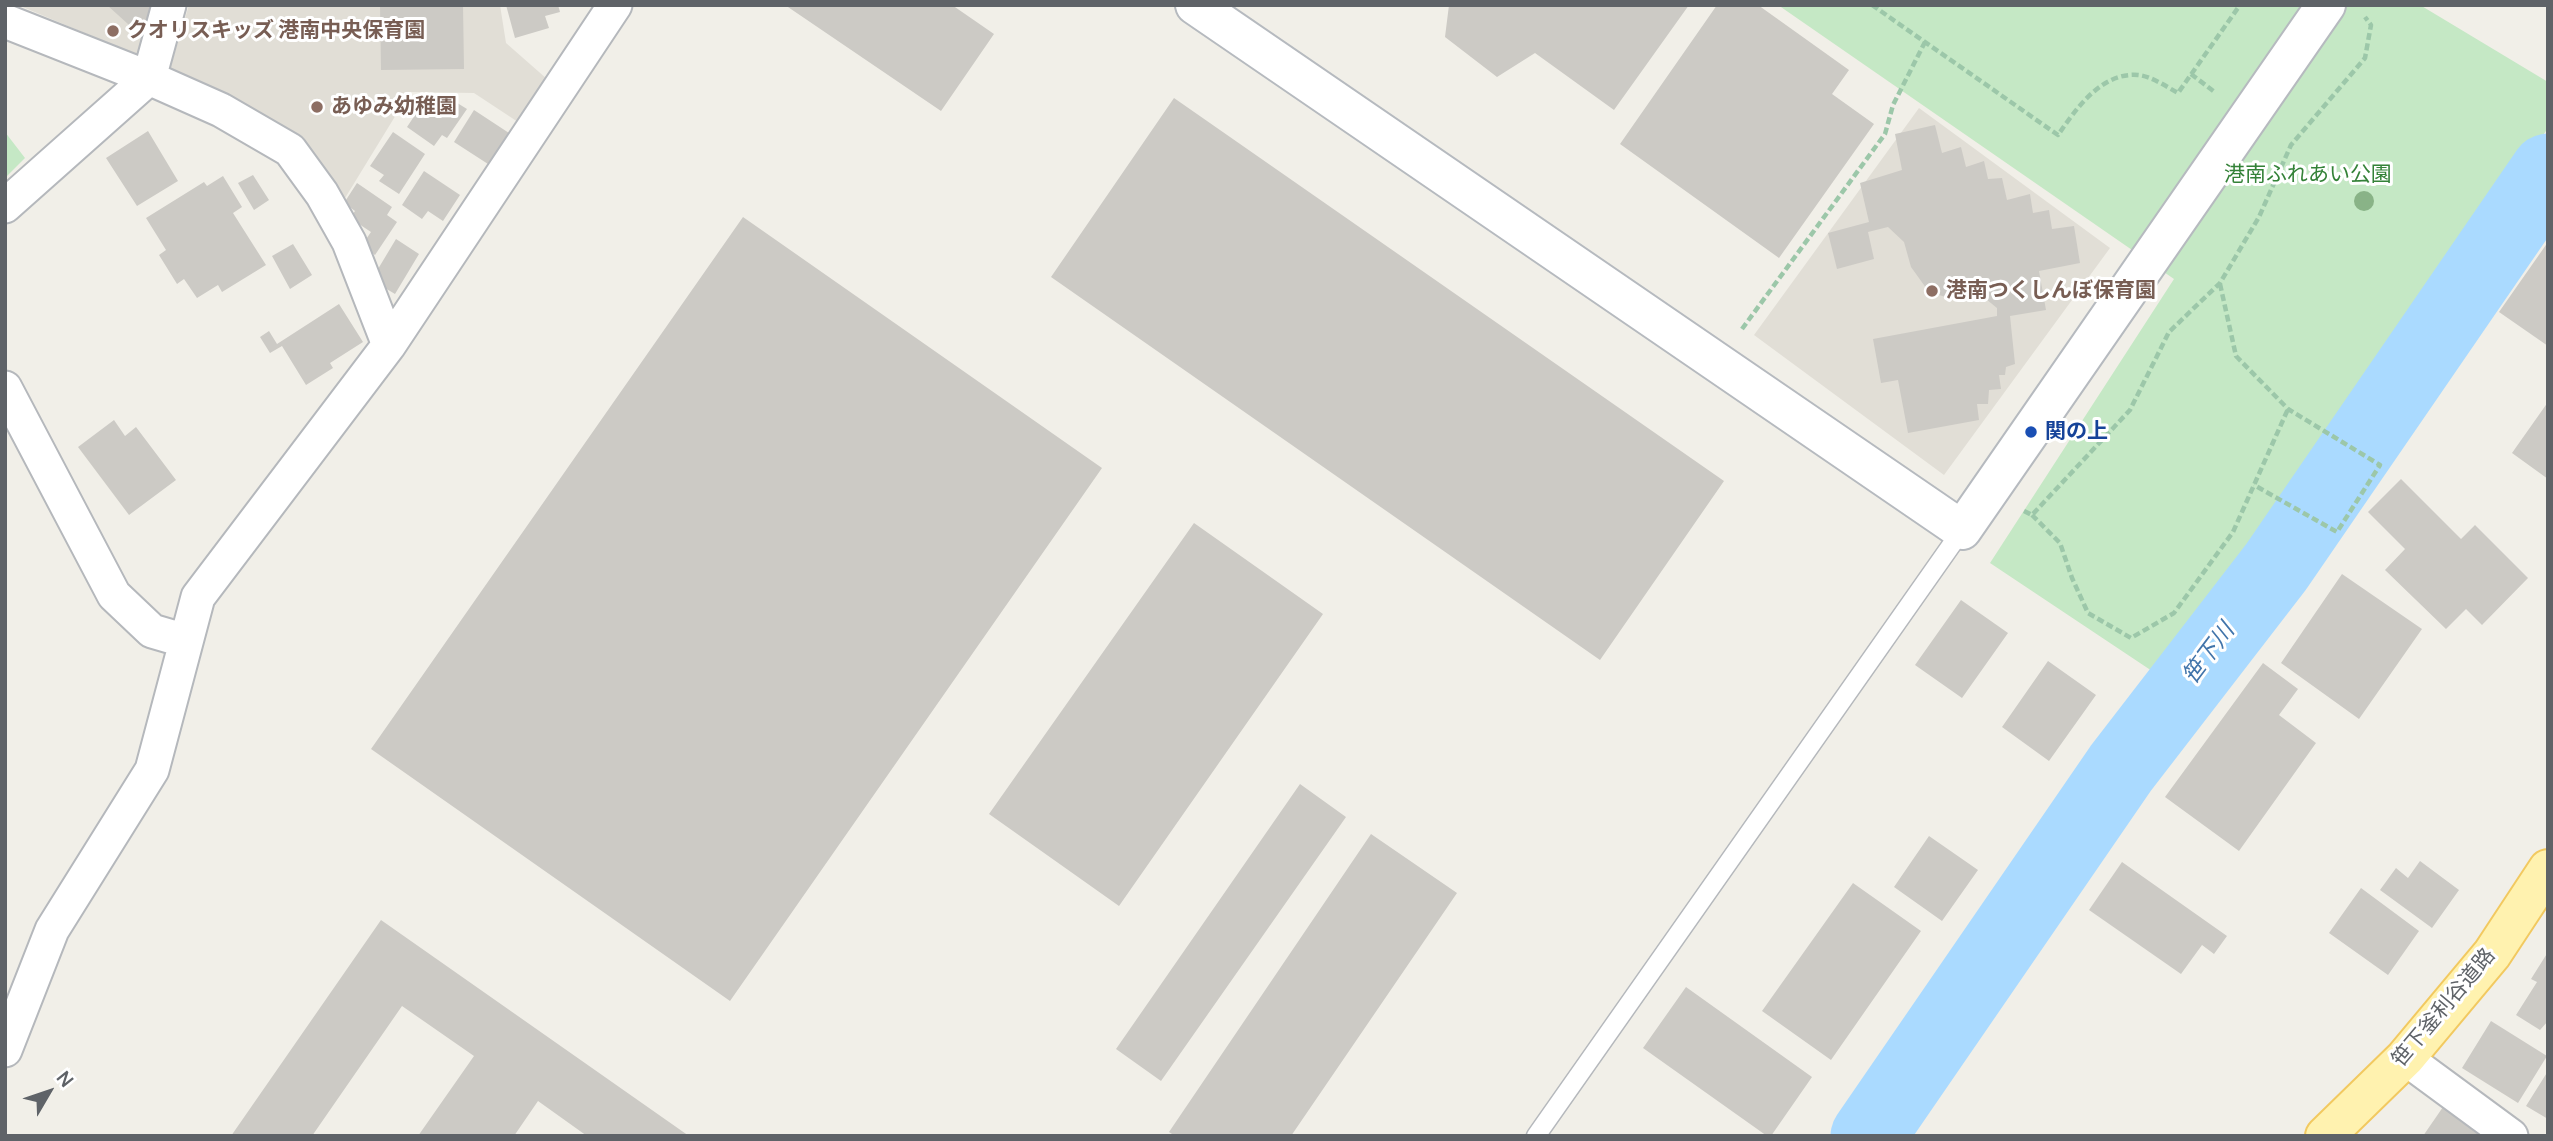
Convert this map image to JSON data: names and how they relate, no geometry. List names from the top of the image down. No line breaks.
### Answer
{"streets":{"main road":["笹下釜利谷道路"]},"water":["笹下川"],"parks":["港南ふれあい公園"],"places":["クオリスキッズ 港南中央保育園","あゆみ幼稚園","港南つくしんぼ保育園","関の上"],"north":"top right"}
